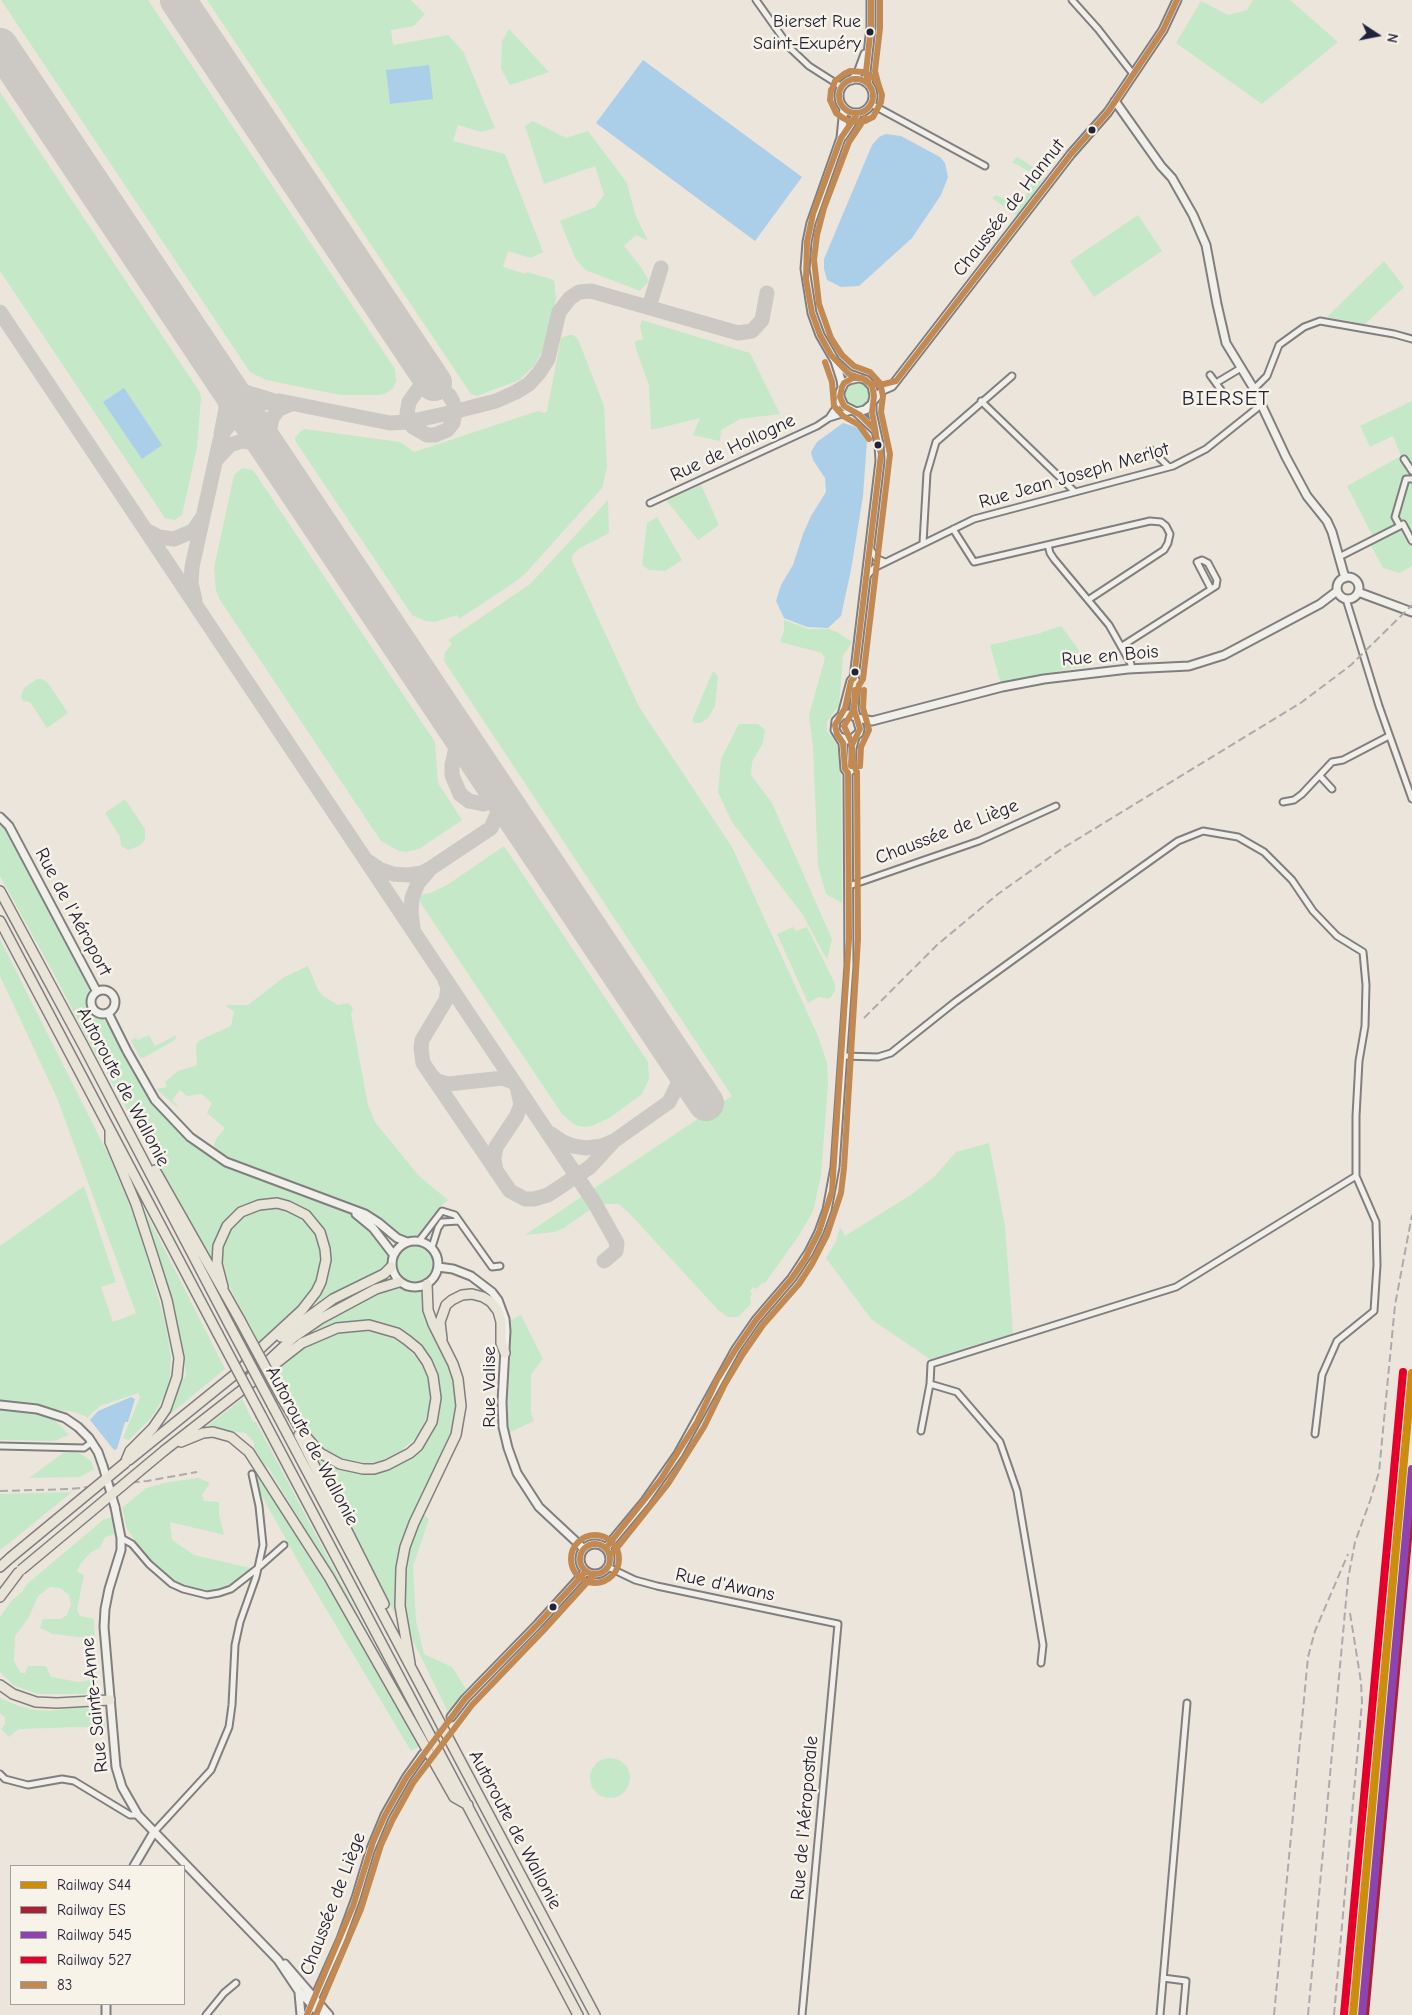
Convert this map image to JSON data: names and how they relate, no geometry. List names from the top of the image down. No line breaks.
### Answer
{"streets":{"highway":["Autoroute de Wallonie"],"main road":["Chaussée de Hannut","Rue en Bois","Chaussée de Liège","Rue de l'Aéroport","Rue Valise","Rue Sainte-Anne"],"street":["Rue de Hollogne","Rue Jean Joseph Merlot","Rue d'Awans","Rue de l'Aéropostale"]},"crossings":[["Chaussée de Hannut","Rue de Hollogne"],["Rue en Bois","Chaussée de Liège"],["Chaussée de Liège","Rue Valise"],["Chaussée de Liège","Rue d'Awans"],["Chaussée de Liège","Rue Sainte-Anne"],["Rue de l'Aéroport","Rue Valise"],["Rue Valise","Rue d'Awans"],["Rue d'Awans","Rue de l'Aéropostale"]],"districts":["BIERSET"],"places":["Bierset Rue Saint-Exupéry"],"lines":["transit line 83","rail line 527","rail line S44","rail line 545","rail line ES"],"legend":["Railway S44","Railway ES","Railway 545","Railway 527","83"],"north":"right"}
